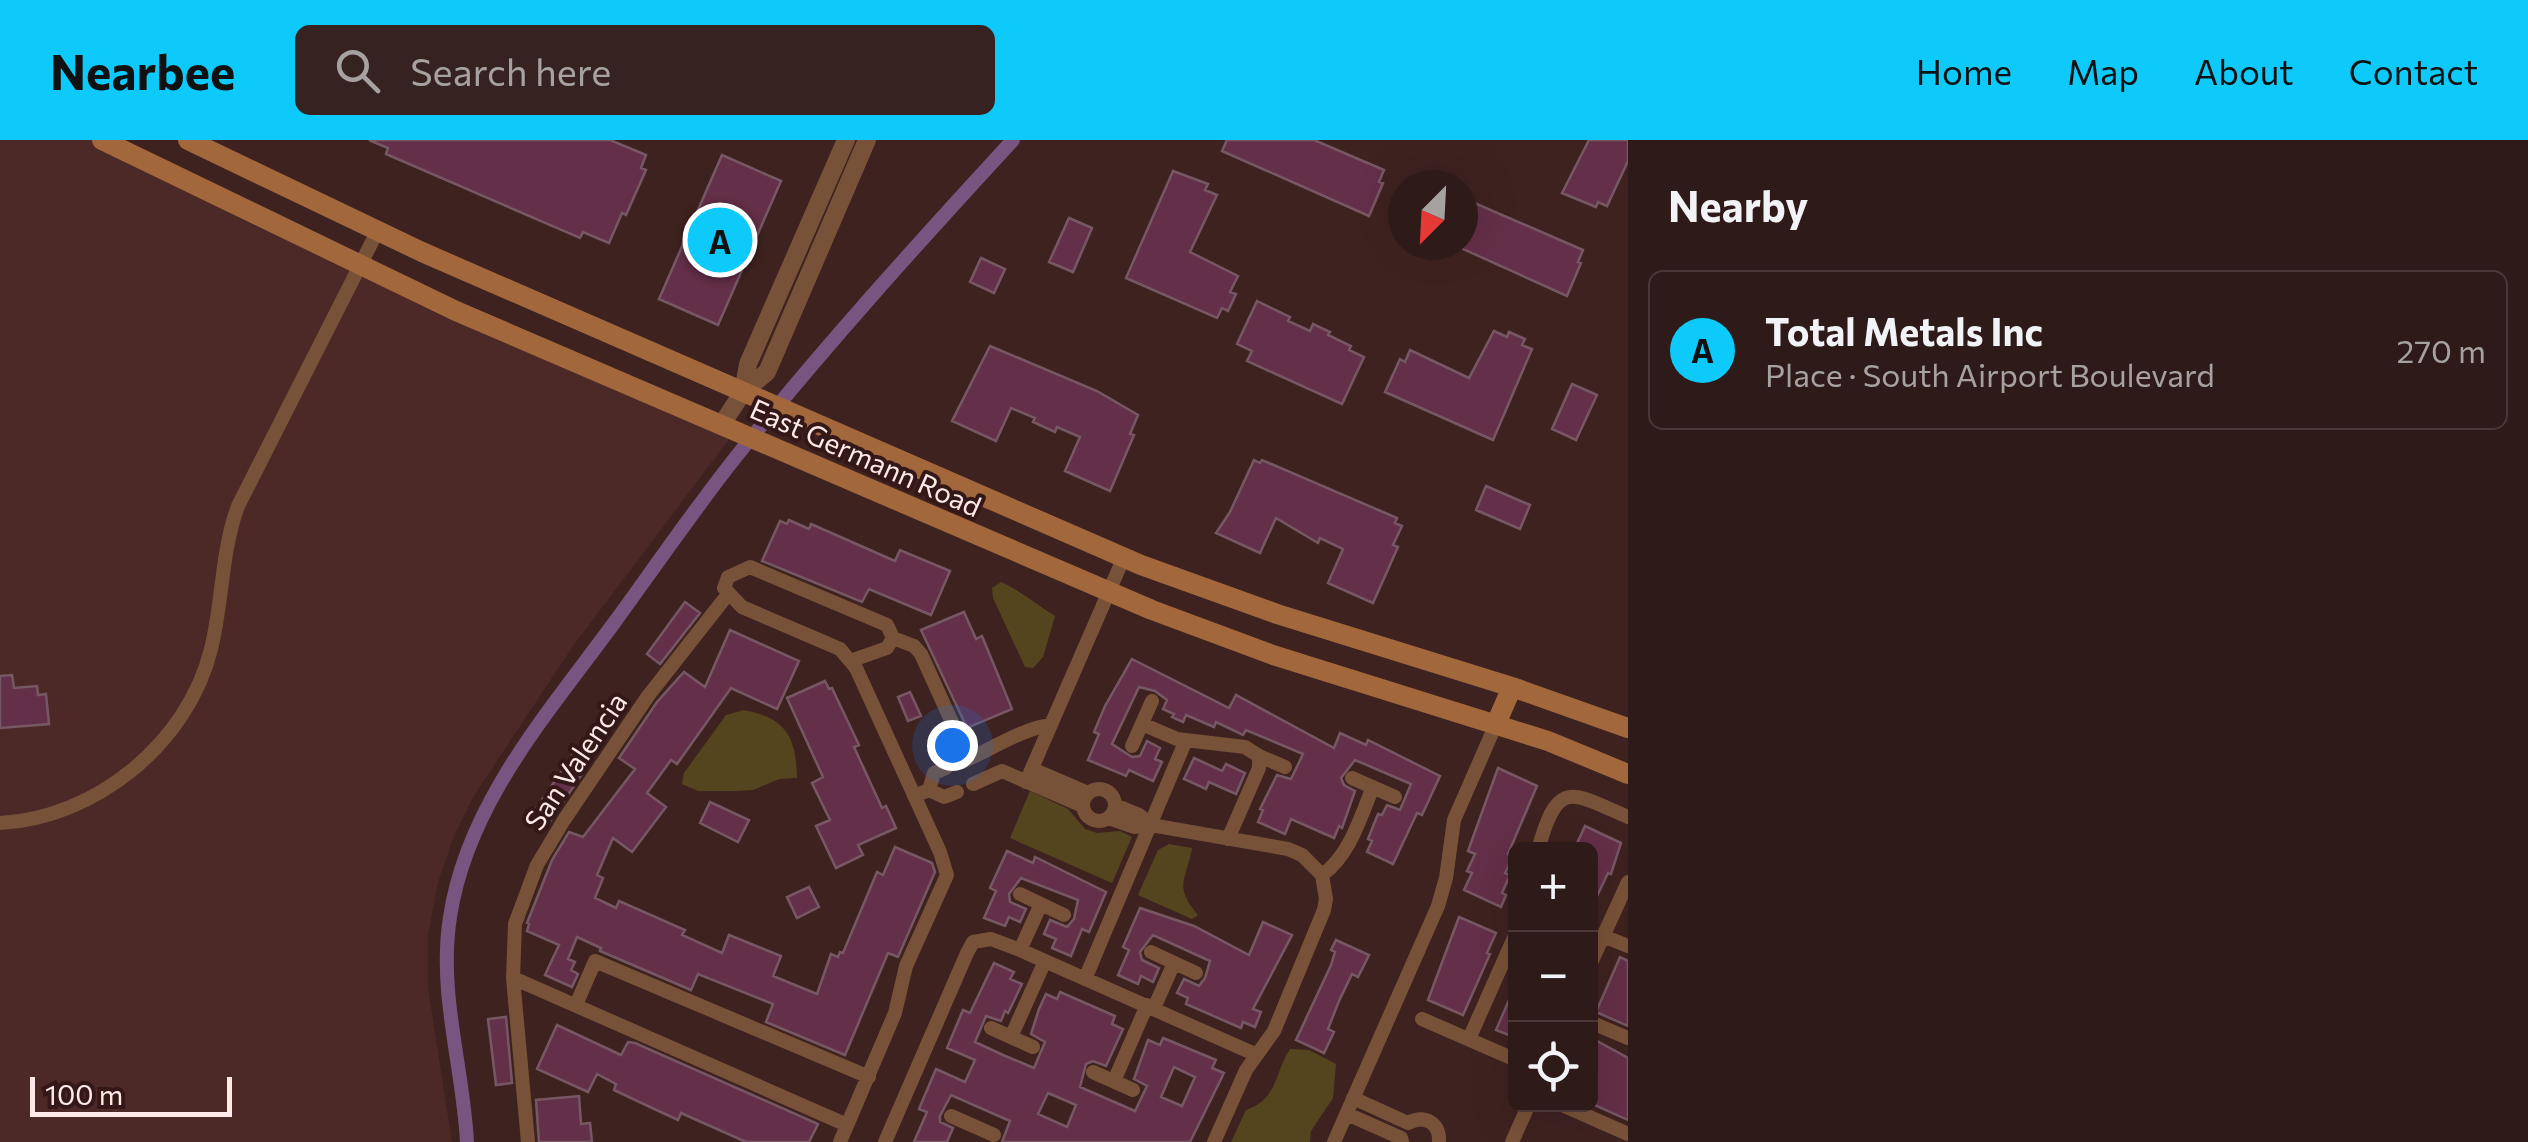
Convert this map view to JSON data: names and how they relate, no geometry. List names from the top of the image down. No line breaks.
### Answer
{"streets":{"main road":["East Germann Road"],"street":["San Valencia"]},"scale_bar":"100 m","north":"bottom left","page":{"header":"Nearbee","search":"Search here","nav":["Home","Map","About","Contact"],"heading":"Nearby","pins":"A","list":[{"mark":"A","name":"Total Metals Inc","note":"Place · South Airport Boulevard","value":"270 m"}],"map_buttons":["+","−"],"scale":"100 m"}}
